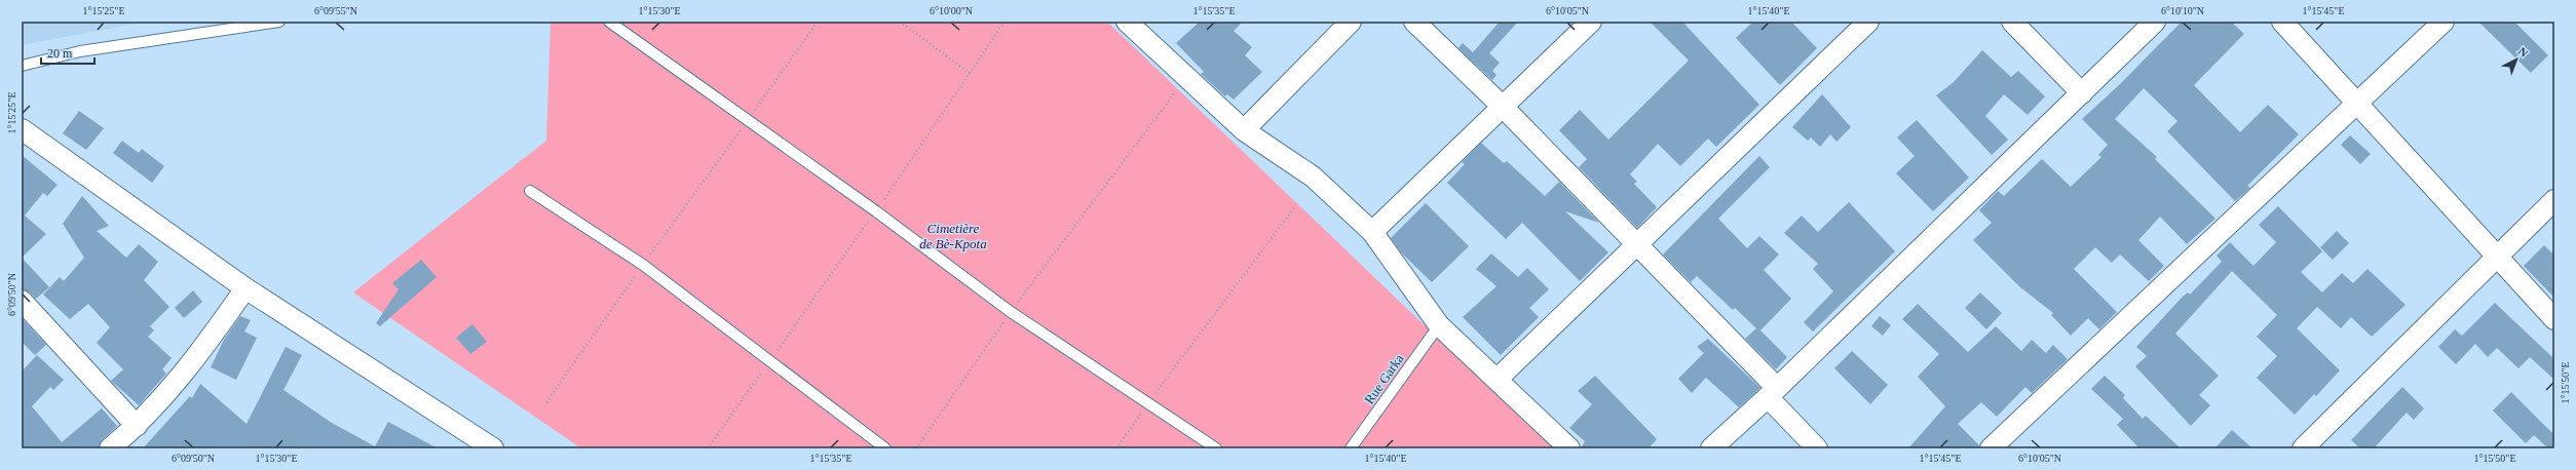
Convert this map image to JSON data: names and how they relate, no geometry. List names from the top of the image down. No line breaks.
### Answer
{"streets":{"lane":["Rue Garka"]},"parks":["Cimetière de Bè-Kpota"],"scale_bar":"20 m","north":"top right","coordinates":["1°15'25\"E","6°09'55\"N","1°15'30\"E","6°10'00\"N","1°15'35\"E","6°10'05\"N","1°15'40\"E","6°10'10\"N","1°15'45\"E","6°09'50\"N","1°15'50\"E"]}
